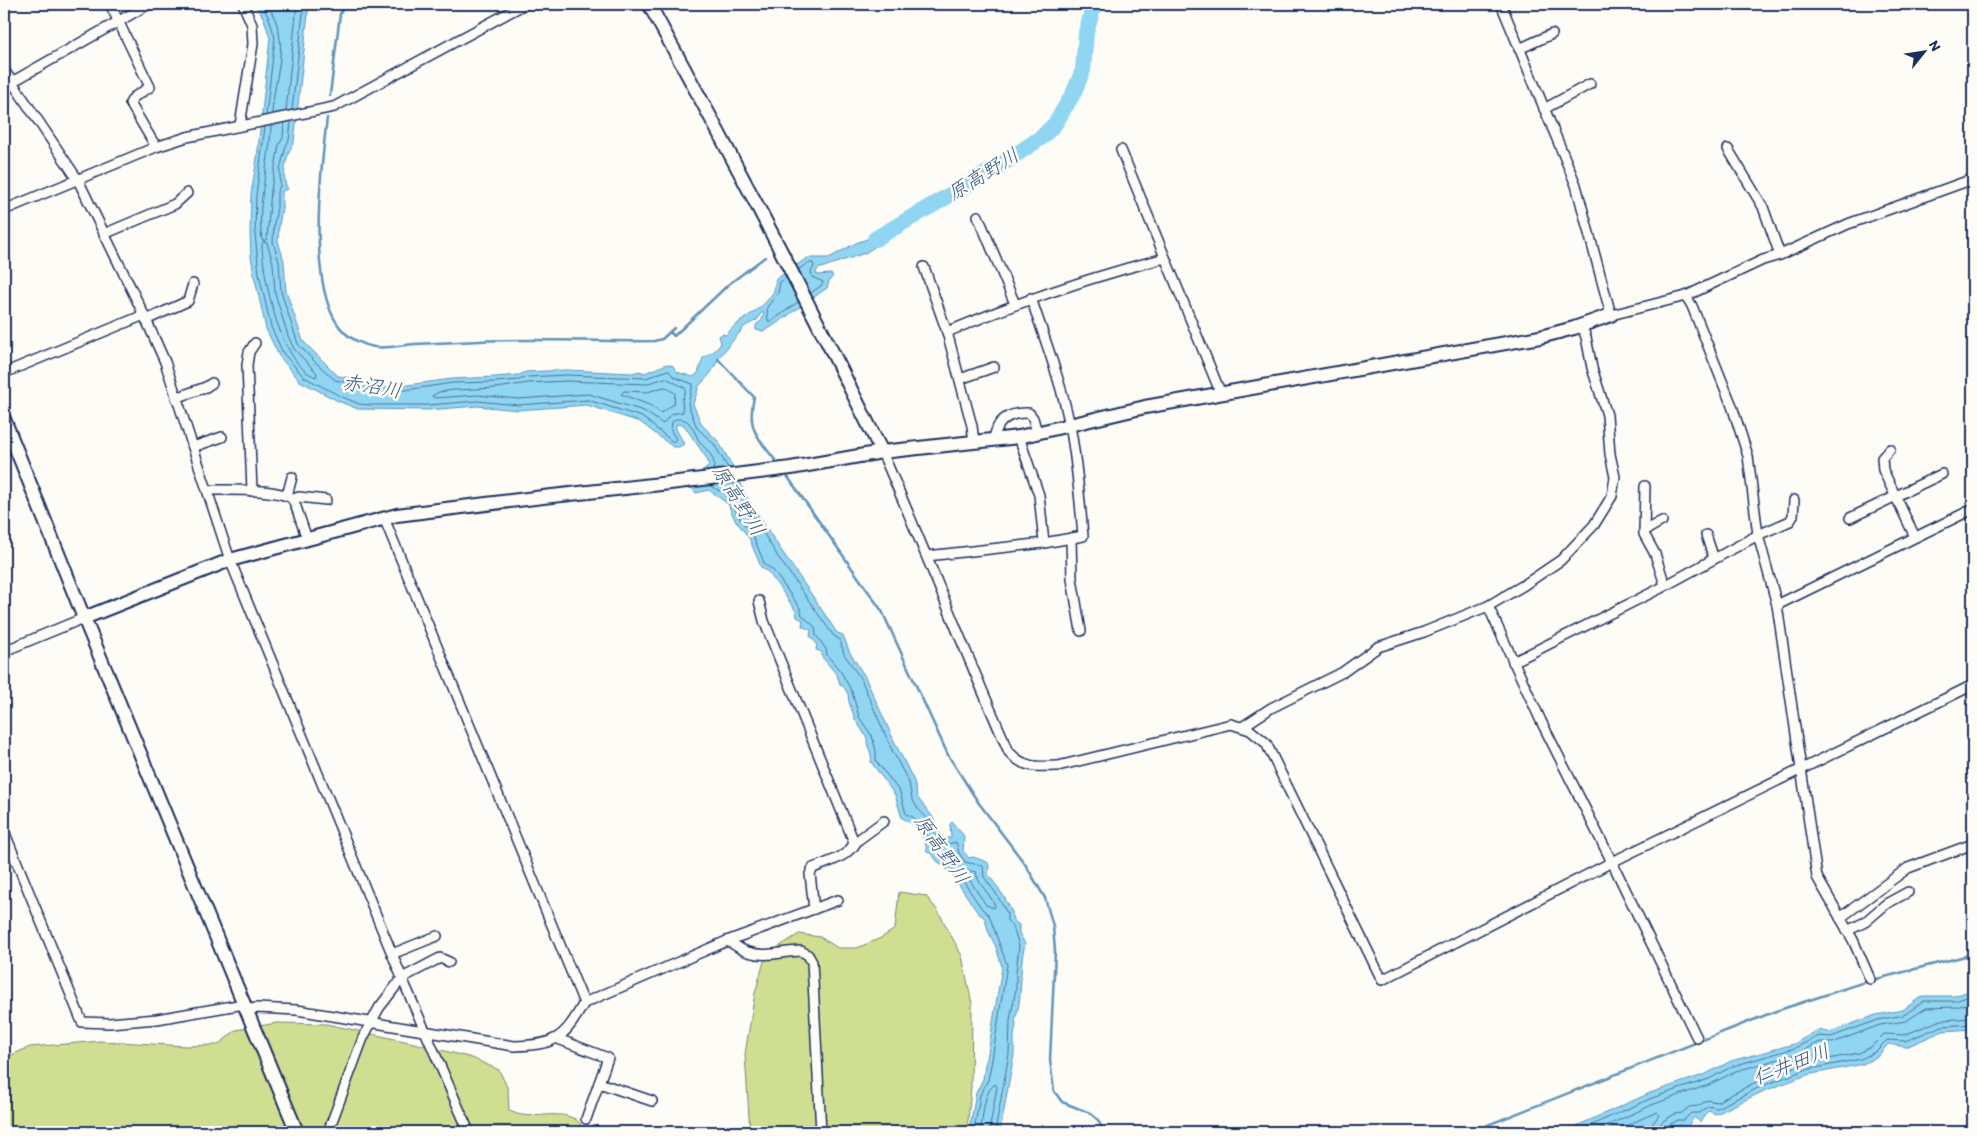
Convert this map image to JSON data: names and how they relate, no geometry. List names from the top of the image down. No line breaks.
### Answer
{"water":["原高野川","赤沼川","仁井田川"],"north":"top right"}
